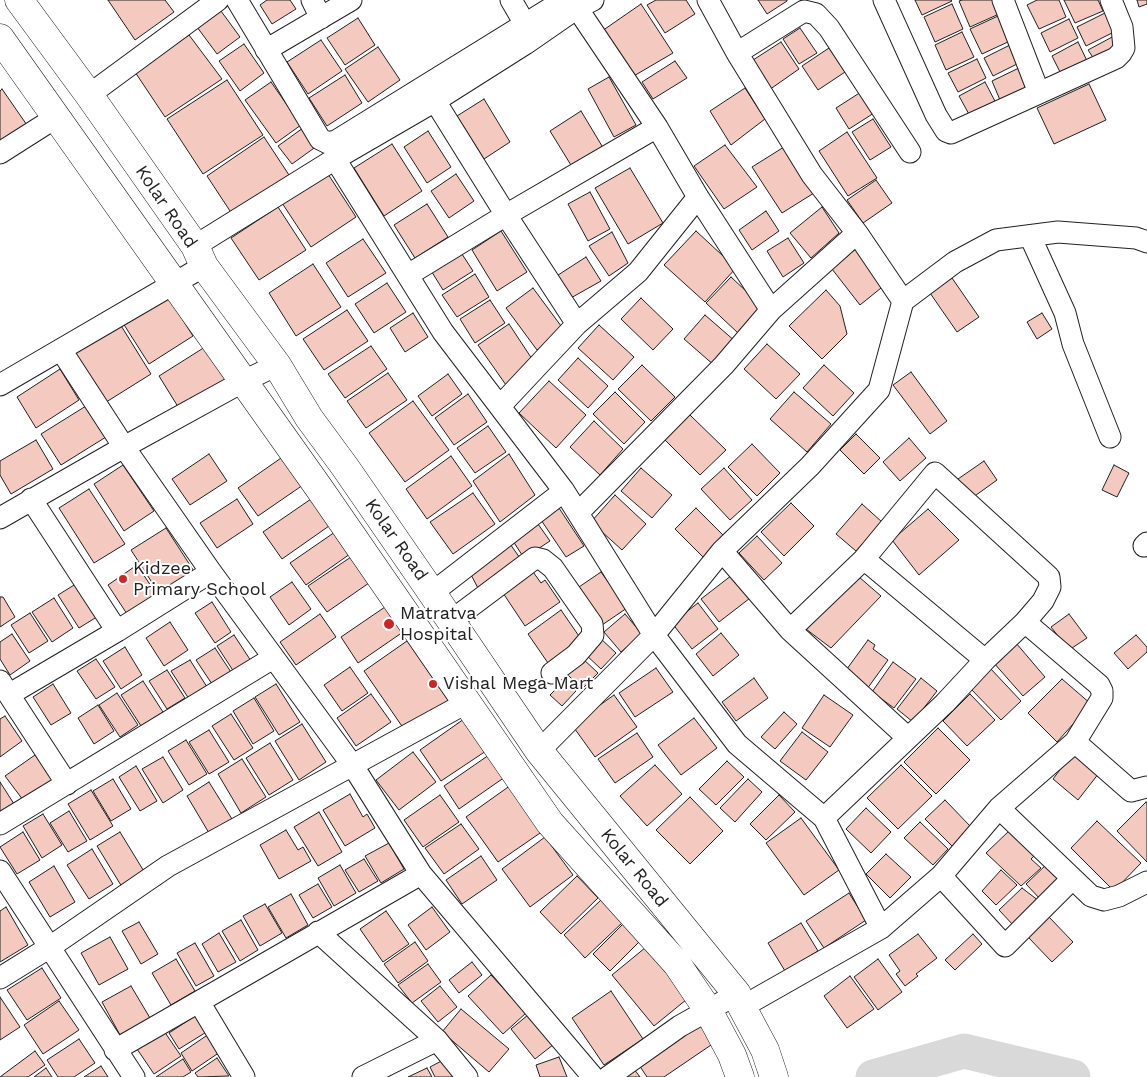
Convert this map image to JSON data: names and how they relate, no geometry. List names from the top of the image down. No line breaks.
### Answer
{"streets":{"main road":["Kolar Road"]},"places":["Kidzee Primary School","Matratva Hospital","Vishal Mega Mart"]}
